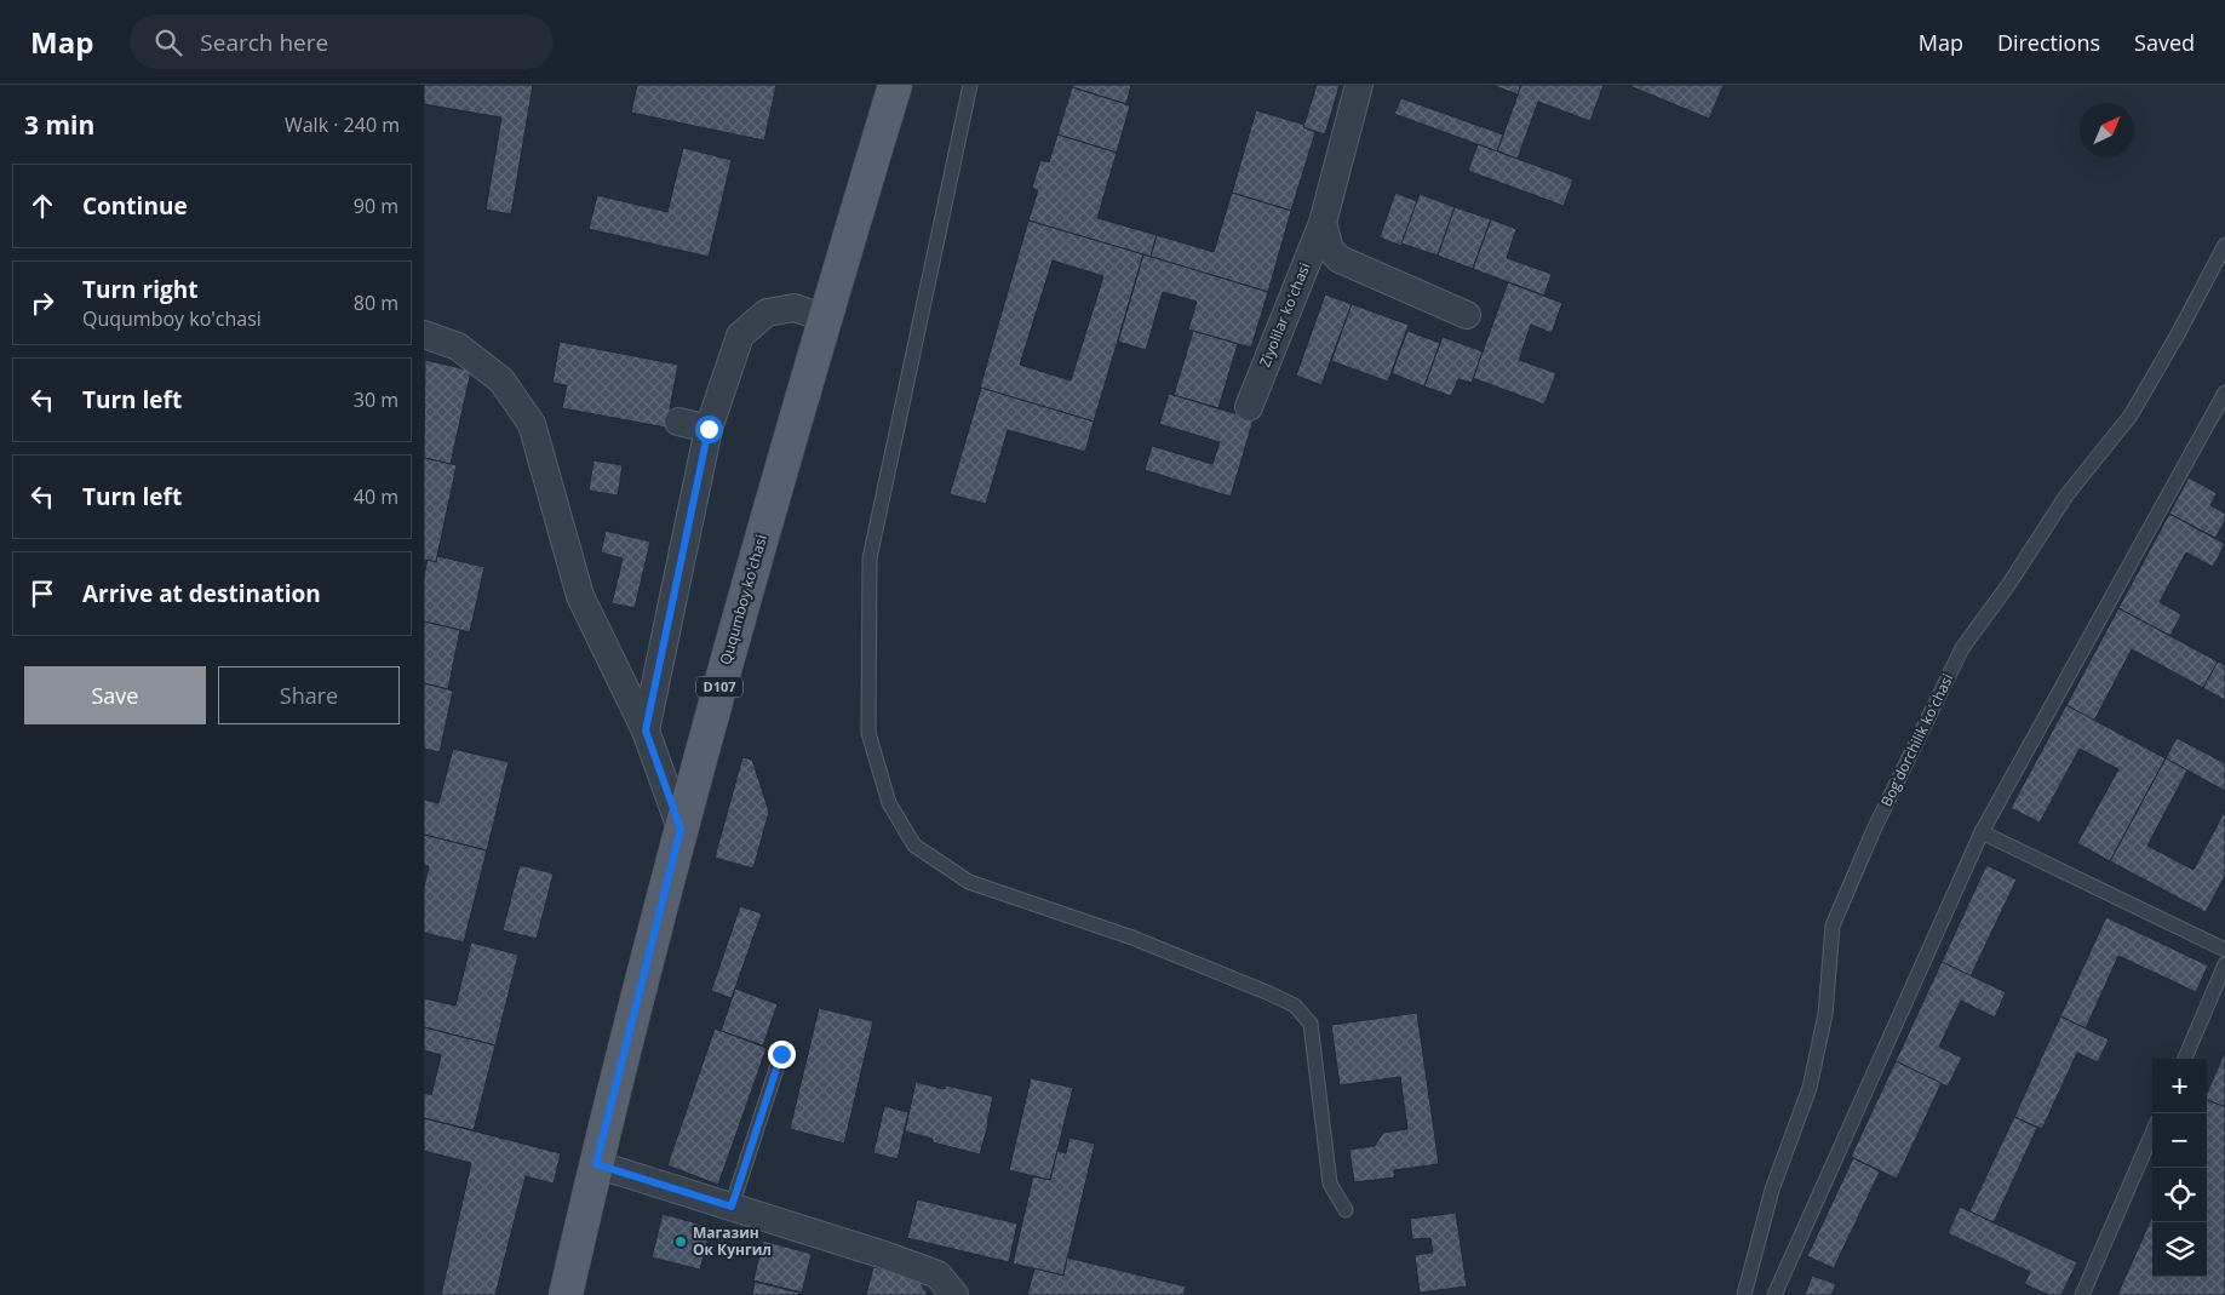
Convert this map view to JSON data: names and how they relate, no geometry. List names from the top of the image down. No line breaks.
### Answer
{"streets":{"main road":["Ququmboy ko'chasi","D107"],"street":["Ziyolilar koʻchasi"],"lane":["Bogʻdorchilik koʻchasi"]},"places":["Магазин Ок Кунгил"],"north":"top right","page":{"header":"Map","search":"Search here","nav":["Map","Directions","Saved"],"heading":["3 min","Walk · 240 m"],"list":[["Continue","90 m"],["Turn right","Ququmboy ko'chasi","80 m"],["Turn left","30 m"],["Turn left","40 m"],"Arrive at destination"],"buttons":["Save","Share"],"map_buttons":["+","−"]}}
